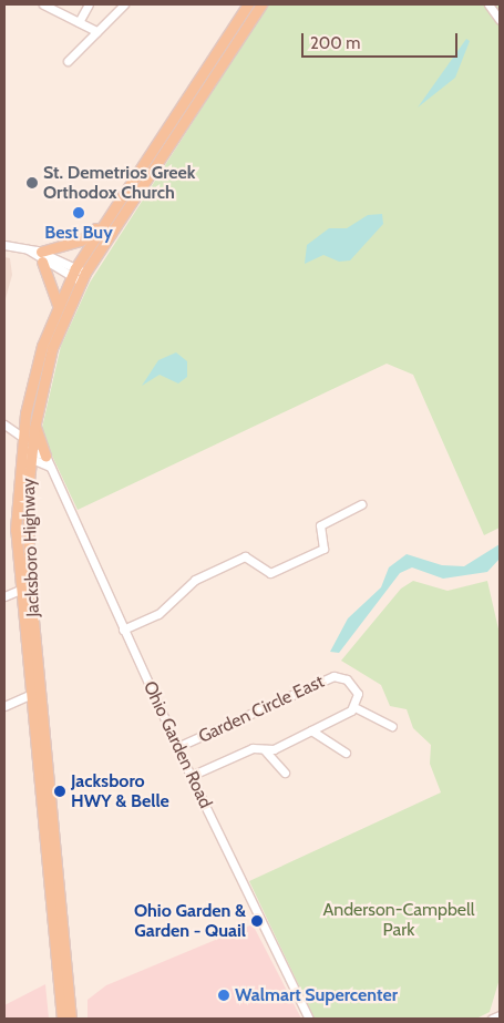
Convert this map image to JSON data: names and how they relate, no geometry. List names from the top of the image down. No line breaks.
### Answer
{"streets":{"main road":["Jacksboro Highway"],"street":["Garden Circle East","Ohio Garden Road"]},"crossings":[["Garden Circle East","Ohio Garden Road"]],"parks":["Anderson-Campbell Park"],"places":["St. Demetrios Greek Orthodox Church","Best Buy","Jacksboro HWY & Belle","Ohio Garden & Garden - Quail","Walmart Supercenter"],"scale_bar":"200 m"}
